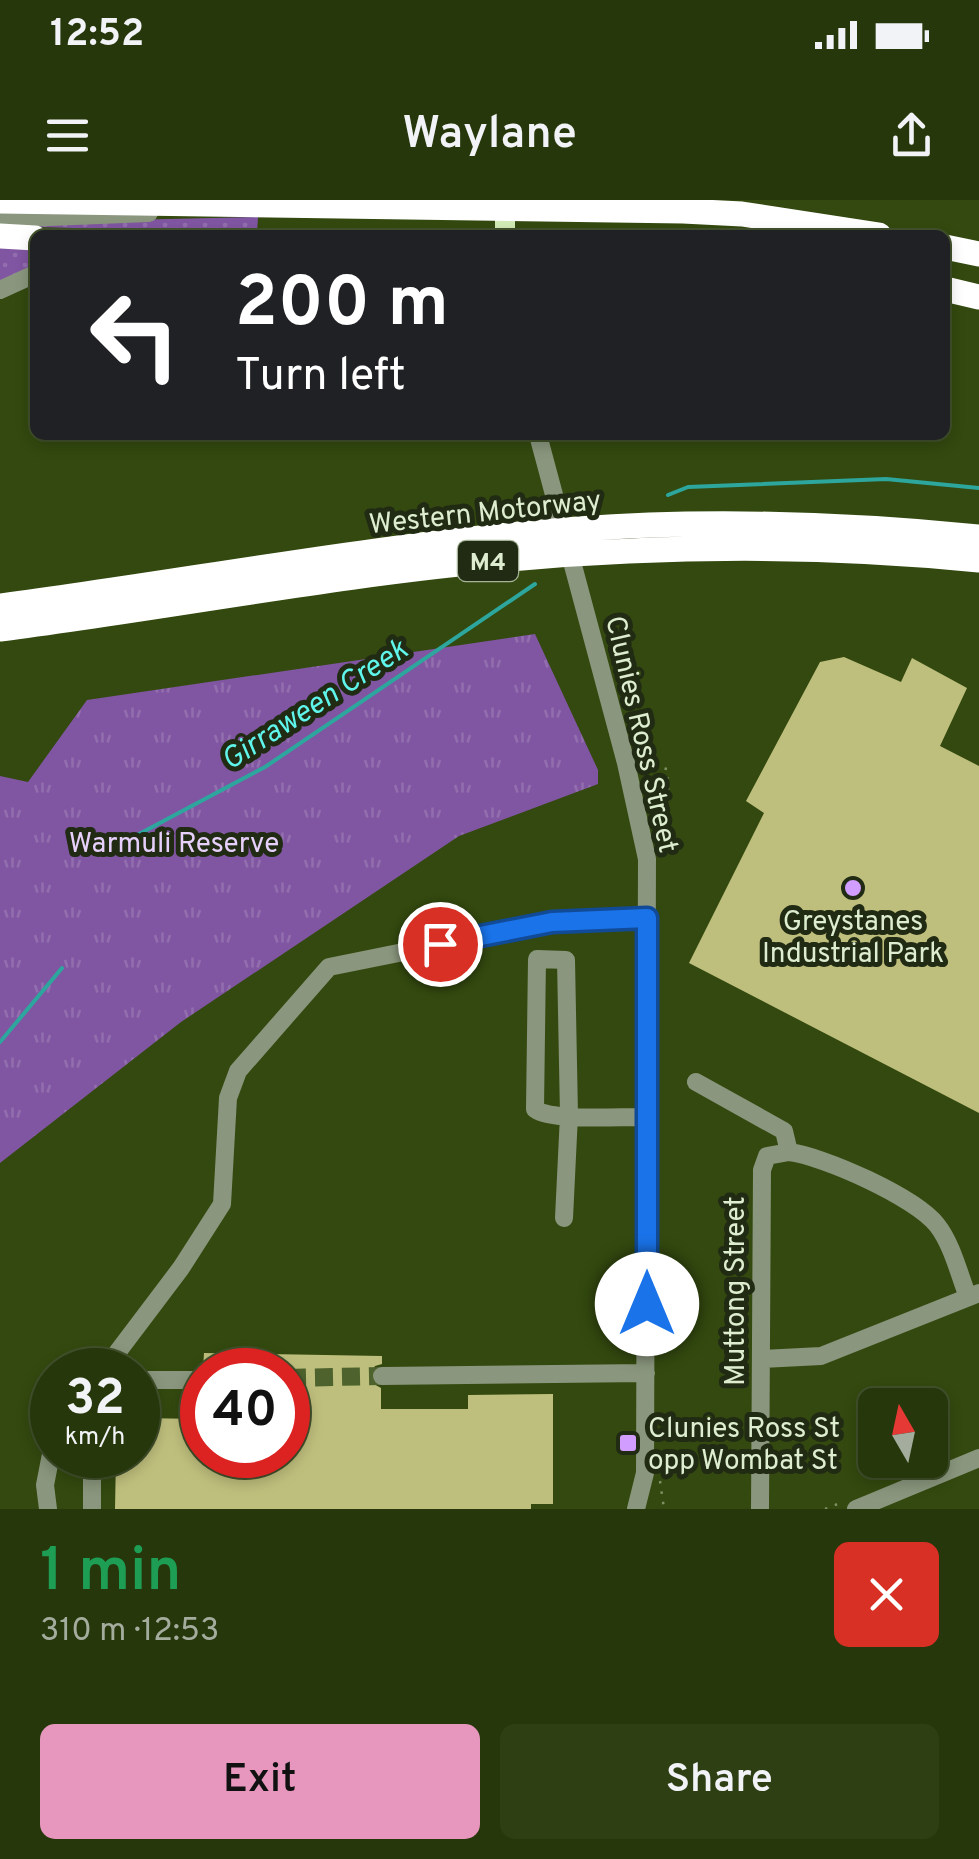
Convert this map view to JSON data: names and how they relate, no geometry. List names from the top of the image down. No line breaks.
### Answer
{"streets":{"highway":["Western Motorway","M4"],"street":["Clunies Ross Street","Muttong Street"]},"water":["Girraween Creek"],"parks":["Warmuli Reserve"],"places":{"other":["Greystanes Industrial Park"],"transit":["Clunies Ross St opp Wombat St"]},"north":"top","page":{"status":"12:52","header":"Waylane","turn":["200 m","Turn left"],"speed":"32 km/h","limit":"40","heading":["1 min","310 m · 12:53"],"buttons":["Exit","Share"]}}
